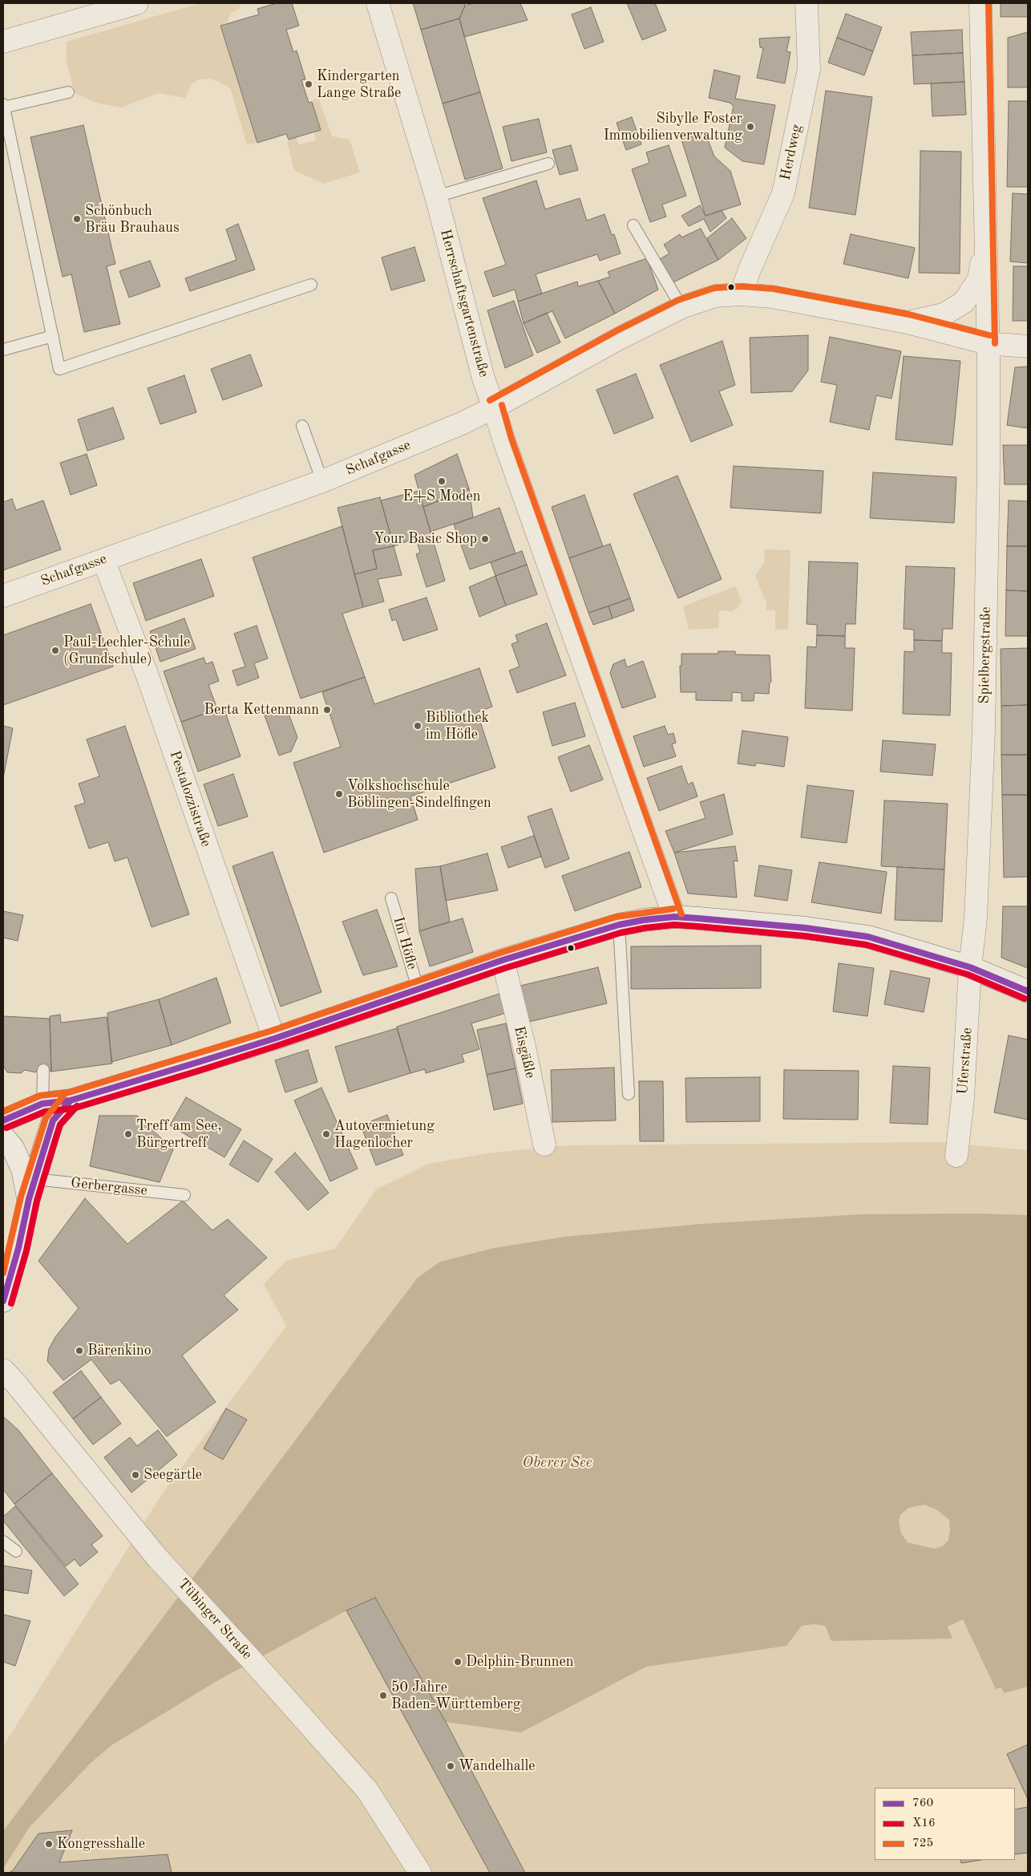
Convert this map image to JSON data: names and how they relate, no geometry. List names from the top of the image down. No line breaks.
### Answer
{"streets":{"street":["Herdweg","Herrschaftsgartenstraße","Schafgasse","Spielbergstraße","Pestalozzistraße","Eisgäßle","Uferstraße","Tübinger Straße"],"lane":["Im Höfle","Gerbergasse"]},"crossings":[["Herdweg","Schafgasse"],["Herrschaftsgartenstraße","Schafgasse"],["Schafgasse","Spielbergstraße"],["Schafgasse","Pestalozzistraße"],["Spielbergstraße","Uferstraße"]],"water":["Oberer See"],"places":["Kindergarten Lange Straße","Sibylle Foster Immobilienverwaltung","Schönbuch Bräu Brauhaus","E+S Moden","Your Basic Shop","Paul-Lechler-Schule (Grundschule)","Berta Kettenmann","Bibliothek im Höfle","Volkshochschule Böblingen-Sindelfingen","Treff am See, Bürgertreff","Autovermietung Hagenlocher","Bärenkino","Seegärtle","Delphin-Brunnen","50 Jahre Baden-Württemberg","Wandelhalle","Kongresshalle"],"lines":["transit line 725","transit line 760","transit line X16"],"legend":["760","X16","725"]}
